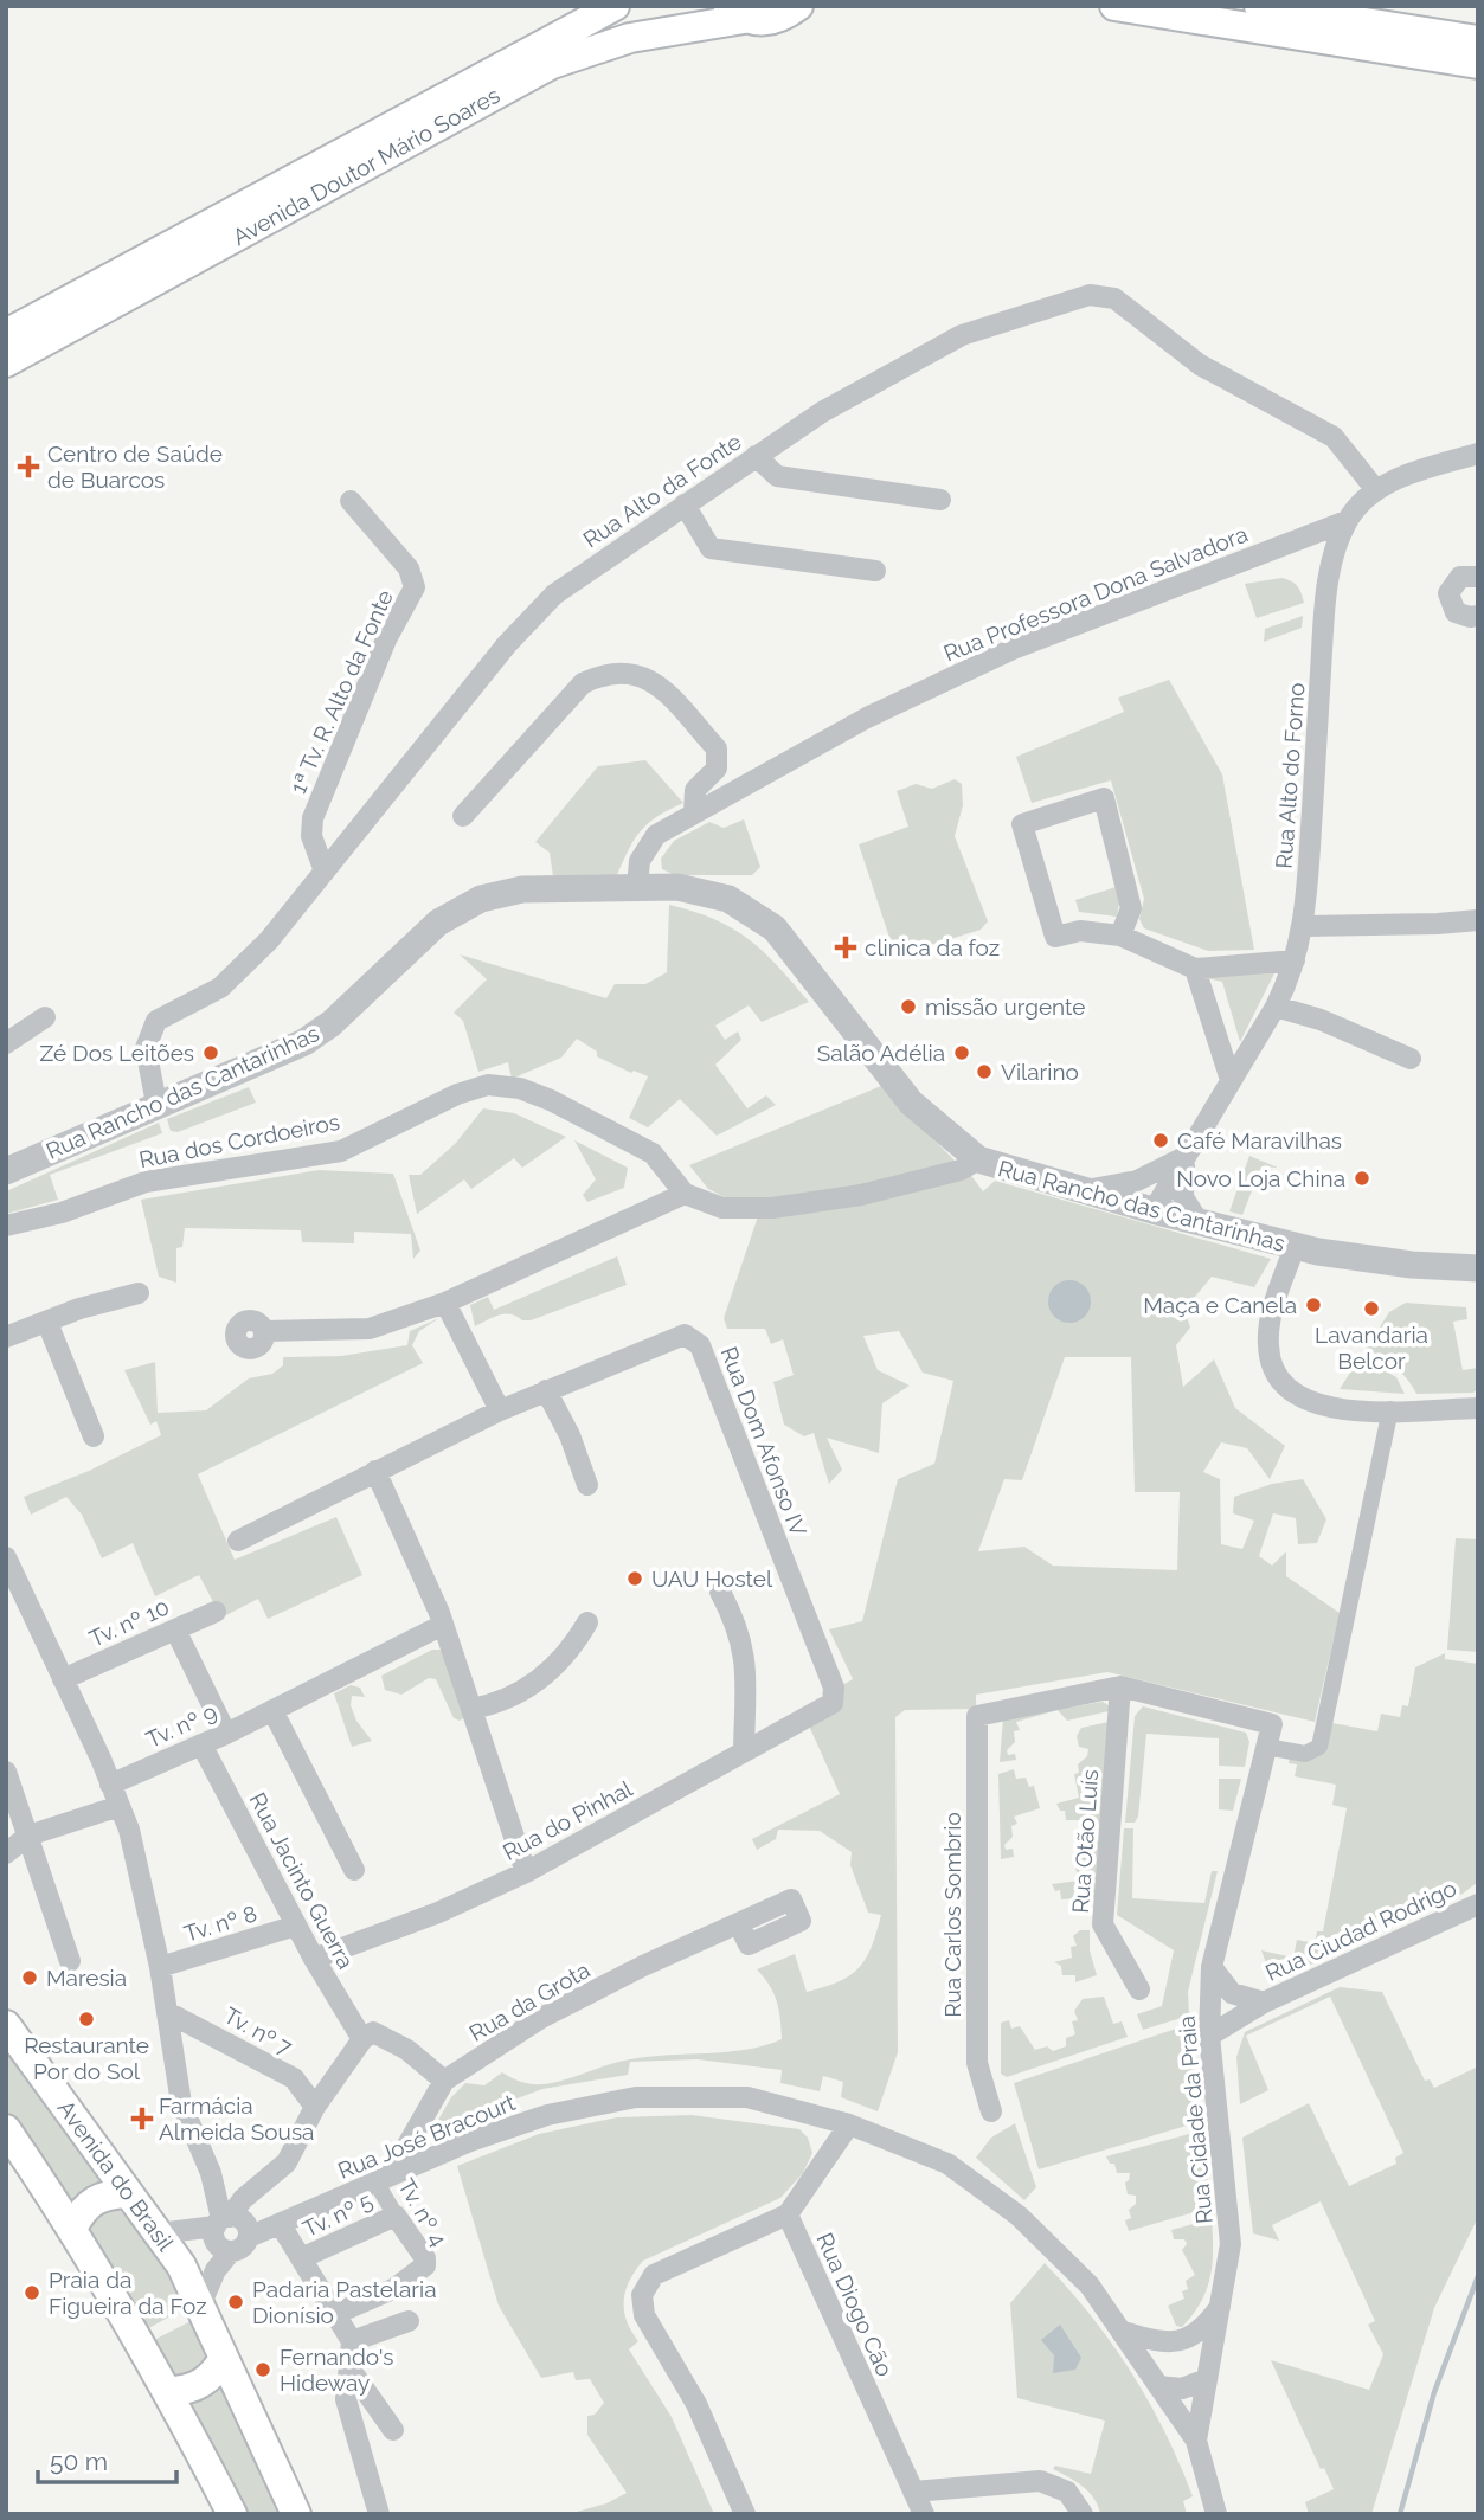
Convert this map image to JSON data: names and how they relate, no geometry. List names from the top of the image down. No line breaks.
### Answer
{"streets":{"main road":["Avenida Doutor Mário Soares","Avenida do Brasil"],"street":["Rua Alto da Fonte","Rua Professora Dona Salvadora","1ª Tv. R. Alto da Fonte","Rua Alto do Forno","Rua Rancho das Cantarinhas","Rua dos Cordoeiros","Rua Dom Afonso IV","Tv. nº 10","Tv. nº 9","Rua do Pinhal","Rua Otão Luís","Rua Jacinto Guerra","Rua Carlos Sombrio","Tv. nº 8","Rua Ciudad Rodrigo","Rua da Grota","Tv. nº 7","Rua Cidade da Praia","Rua José Bracourt","Tv. nº 4","Tv. nº 5","Rua Diogo Cão"]},"crossings":[["Rua Alto da Fonte","1ª Tv. R. Alto da Fonte"],["Rua Alto da Fonte","Rua Alto do Forno"],["Rua Alto da Fonte","Rua Rancho das Cantarinhas"],["Rua Professora Dona Salvadora","Rua Alto do Forno"],["Rua Professora Dona Salvadora","Rua Rancho das Cantarinhas"],["Rua Alto do Forno","Rua Rancho das Cantarinhas"],["Rua Dom Afonso IV","Rua do Pinhal"],["Tv. nº 9","Rua Jacinto Guerra"],["Rua do Pinhal","Rua Jacinto Guerra"],["Rua Otão Luís","Rua Carlos Sombrio"],["Rua Otão Luís","Rua Cidade da Praia"],["Rua Jacinto Guerra","Tv. nº 8"],["Rua Carlos Sombrio","Rua Cidade da Praia"],["Rua Ciudad Rodrigo","Rua Cidade da Praia"],["Rua da Grota","Rua José Bracourt"],["Rua da Grota","Tv. nº 4"],["Rua Cidade da Praia","Rua José Bracourt"],["Rua José Bracourt","Tv. nº 4"],["Tv. nº 4","Tv. nº 5"]],"places":{"health":["Centro de Saúde de Buarcos","clinica da foz","Farmácia Almeida Sousa"],"other":["missão urgente","Zé Dos Leitões","Salão Adélia","Vilarino","Café Maravilhas","Novo Loja China","Maça e Canela","Lavandaria Belcor","UAU Hostel","Maresia","Restaurante Por do Sol","Praia da Figueira da Foz","Padaria Pastelaria Dionísio","Fernando's Hideway"]},"scale_bar":"50 m"}
